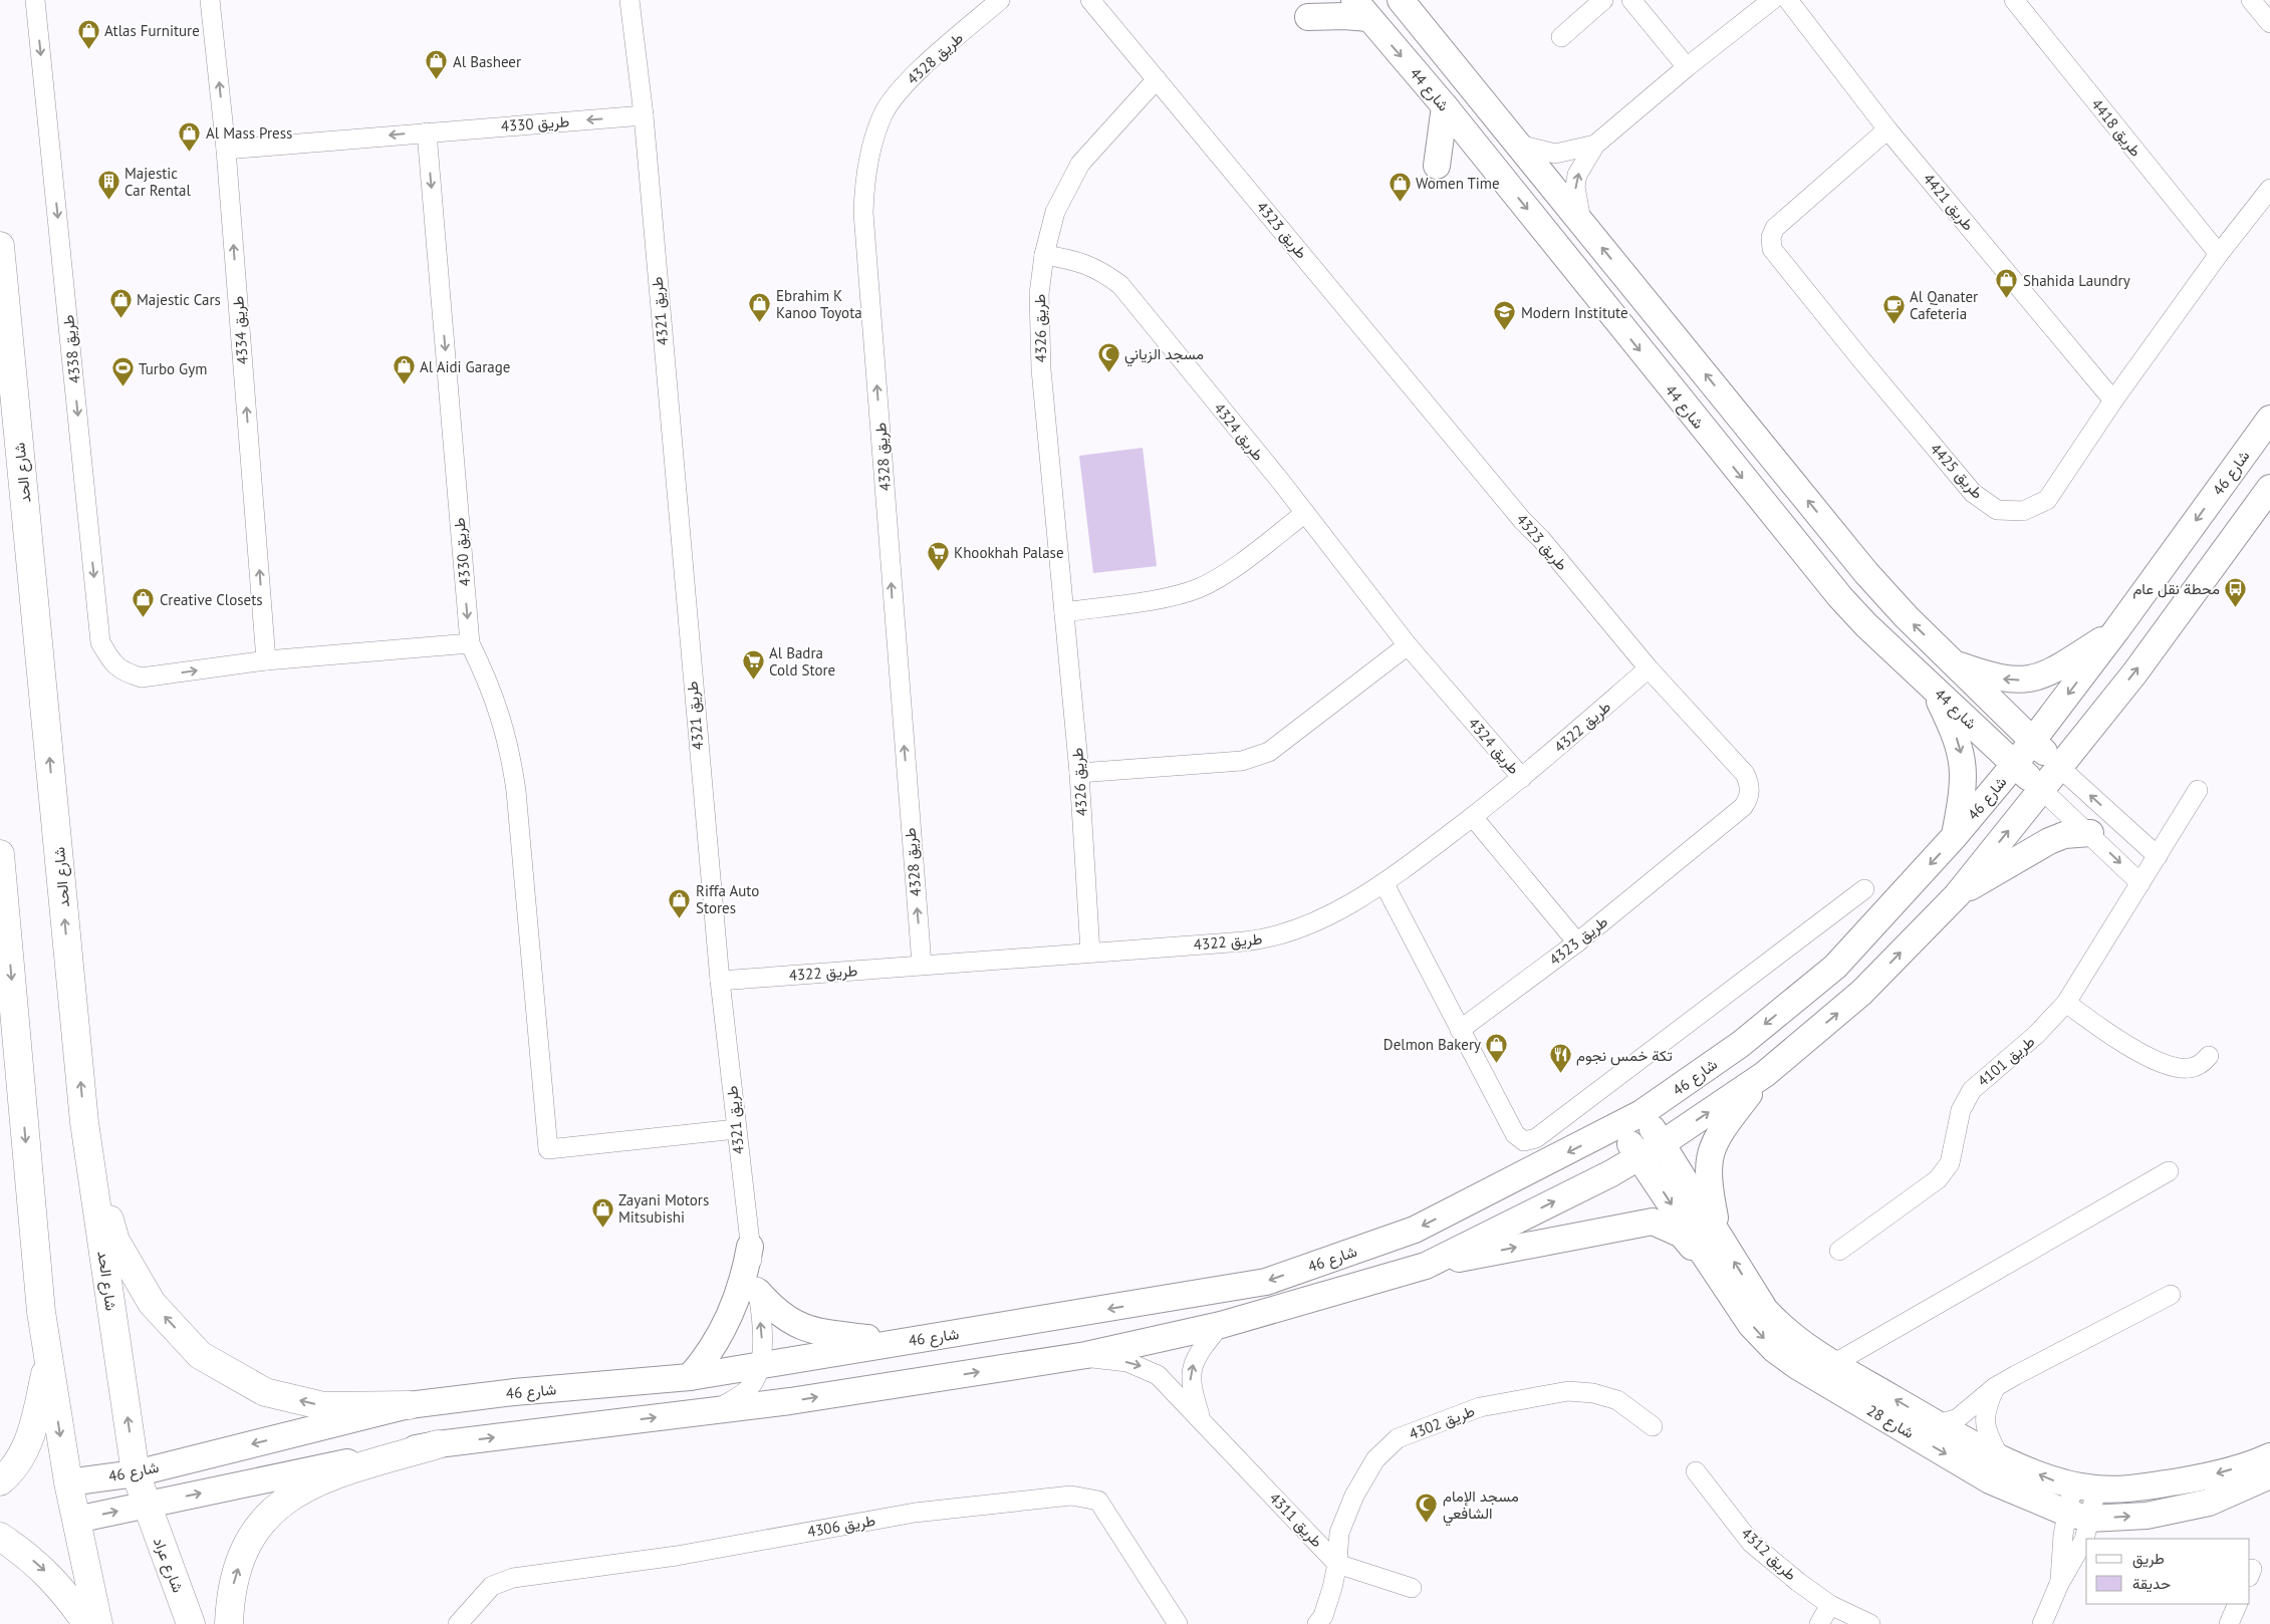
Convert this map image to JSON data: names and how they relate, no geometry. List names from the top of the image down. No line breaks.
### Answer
{"streets":{"main road":["شارع 44","شارع الحد","شارع 46","شارع 28","شارع عراد"],"street":["طريق 4328","طريق 4330","طريق 4418","طريق 4421","طريق 4323","طريق 4321","طريق 4326","طريق 4334","طريق 4338","طريق 4324","طريق 4425","طريق 4322","طريق 4101","طريق 4302","طريق 4311","طريق 4306","طريق 4312"]},"crossings":[["طريق 4328","طريق 4322"],["شارع 44","شارع 46"],["طريق 4330","طريق 4321"],["طريق 4330","طريق 4334"],["طريق 4418","طريق 4425"],["طريق 4421","طريق 4425"],["طريق 4323","طريق 4326"],["طريق 4323","طريق 4322"],["طريق 4321","شارع 46"],["طريق 4321","طريق 4322"],["طريق 4326","طريق 4324"],["طريق 4326","طريق 4322"],["طريق 4334","طريق 4338"],["طريق 4324","طريق 4322"],["شارع الحد","شارع 46"],["شارع الحد","شارع عراد"],["شارع 46","شارع 28"],["شارع 46","طريق 4311"],["شارع 46","شارع عراد"],["طريق 4302","طريق 4311"]],"one_way":["طريق 4328","طريق 4334","طريق 4338"],"places":{"shop":["Atlas Furniture","Al Basheer","Al Mass Press","Women Time","Shahida Laundry","Majestic Cars","Ebrahim K Kanoo Toyota","Al Aidi Garage","Creative Closets","Riffa Auto Stores","Delmon Bakery","Zayani Motors Mitsubishi"],"building":["Majestic Car Rental"],"cafe":["Al Qanater Cafeteria"],"school or university":["Modern Institute"],"mosque":["مسجد الزياني","مسجد الإمام الشافعي"],"sports":["Turbo Gym"],"supermarket":["Khookhah Palase","Al Badra Cold Store"],"bus stop":["محطة نقل عام"],"restaurant":["تكة خمس نجوم"]},"legend":["طريق","حديقة"]}
